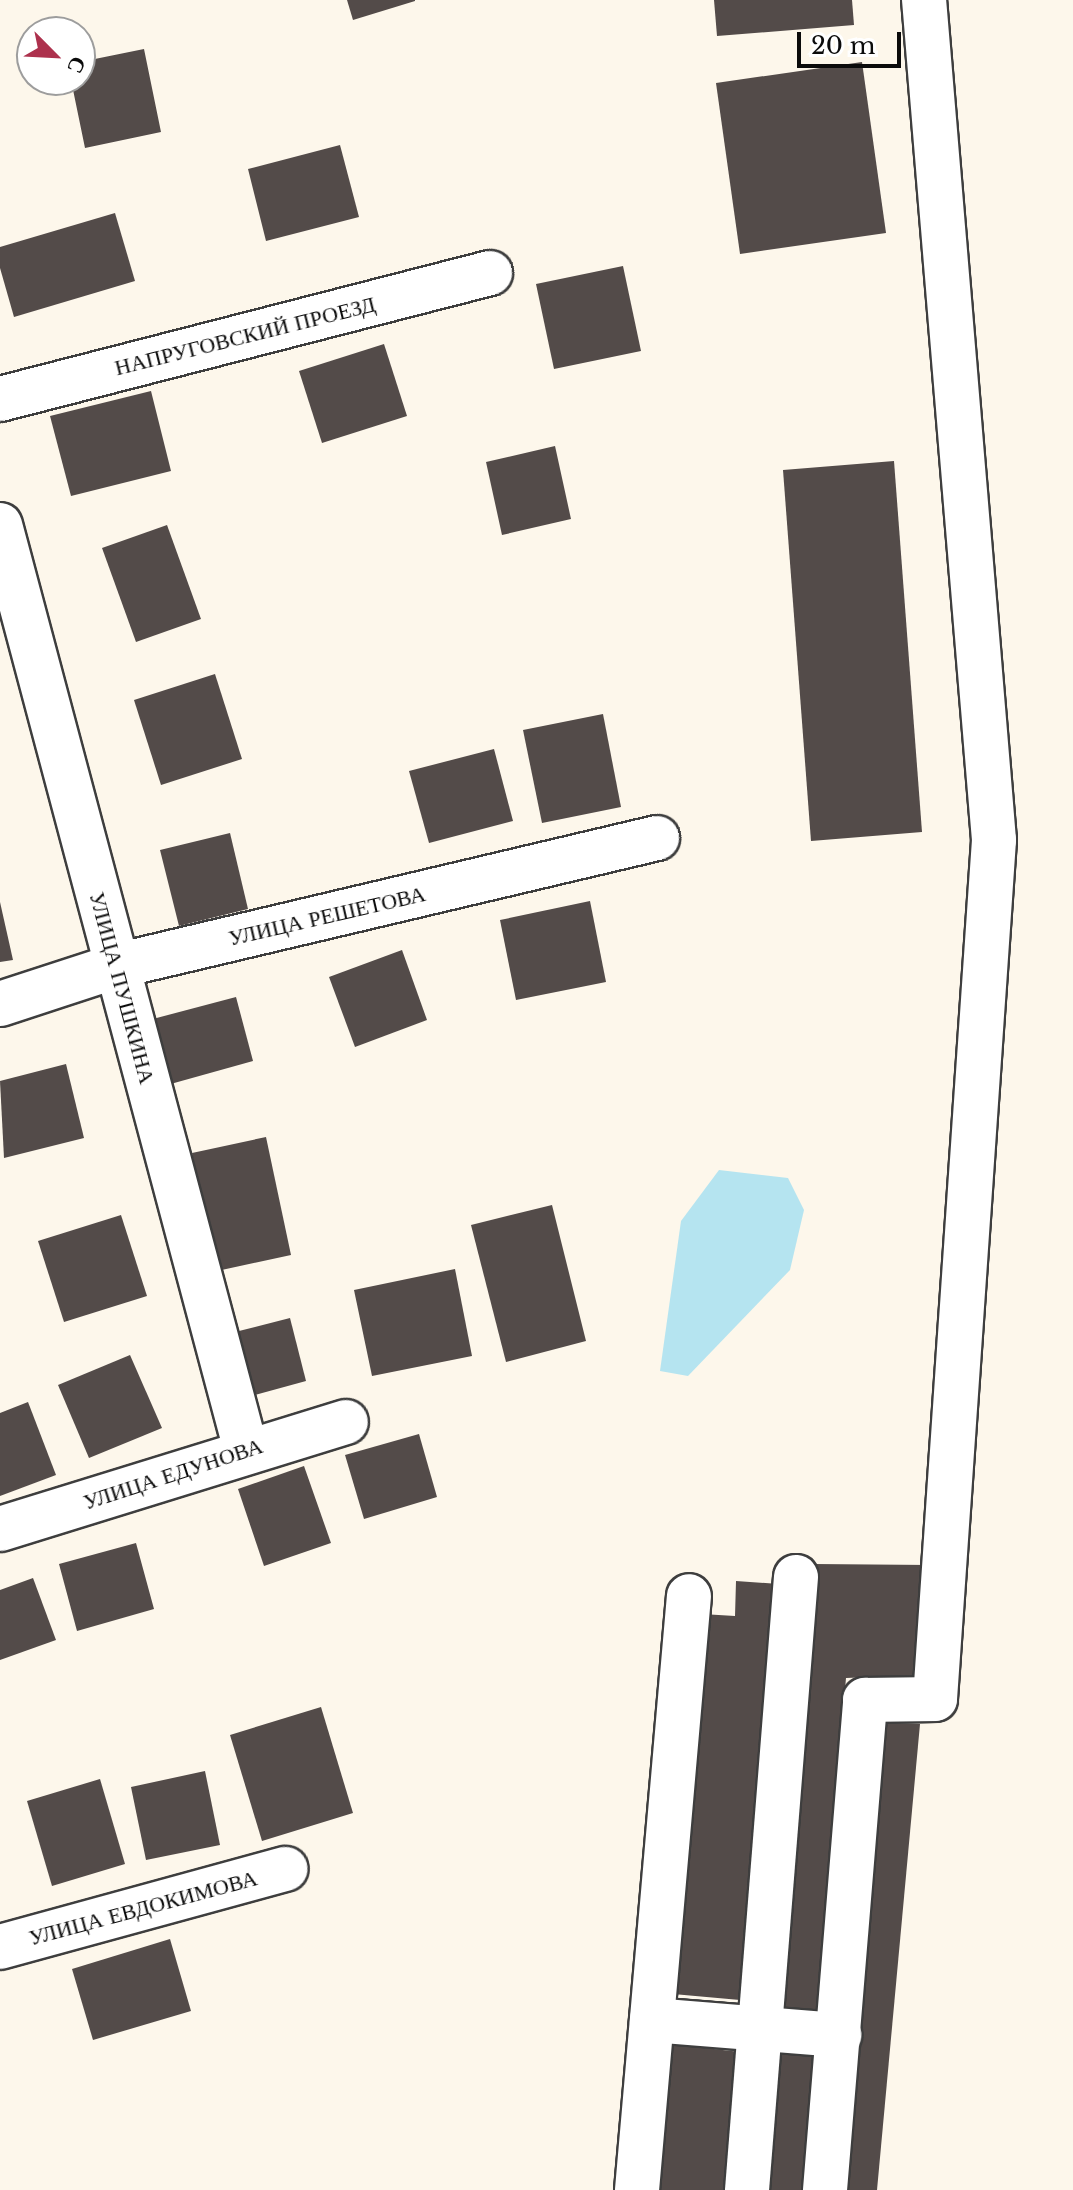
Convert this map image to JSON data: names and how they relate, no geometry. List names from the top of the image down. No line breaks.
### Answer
{"streets":{"street":["НАПРУГОВСКИЙ ПРОЕЗД","УЛИЦА РЕШЕТОВА","УЛИЦА ПУШКИНА","УЛИЦА ЕДУНОВА","УЛИЦА ЕВДОКИМОВА"]},"crossings":[["УЛИЦА РЕШЕТОВА","УЛИЦА ПУШКИНА"],["УЛИЦА ПУШКИНА","УЛИЦА ЕДУНОВА"]],"scale_bar":"20 m","north":"bottom right"}
